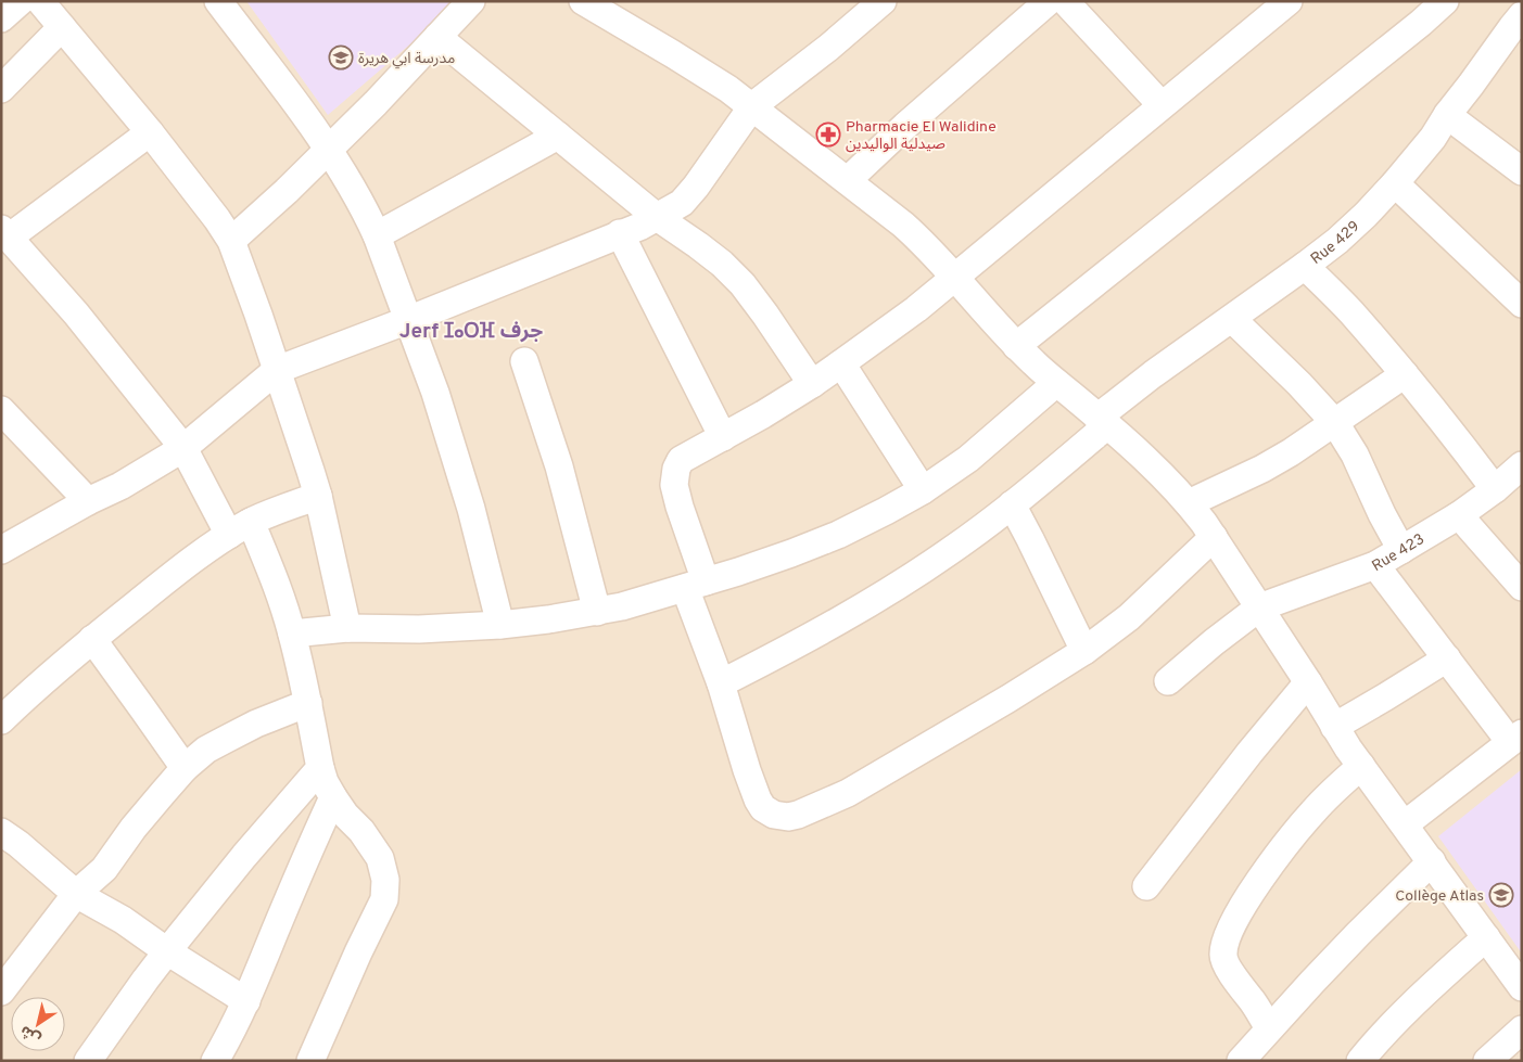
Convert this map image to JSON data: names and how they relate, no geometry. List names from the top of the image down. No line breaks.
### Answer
{"streets":{"street":["Rue 429","Rue 423"]},"districts":["Jerf ⵊⴰⵔⴼ جرف"],"places":{"school or university":["مدرسة ابي هريرة","Collège Atlas"],"pharmacy":["Pharmacie El Walidine صيدلية الواليدين"]},"north":"bottom left"}
